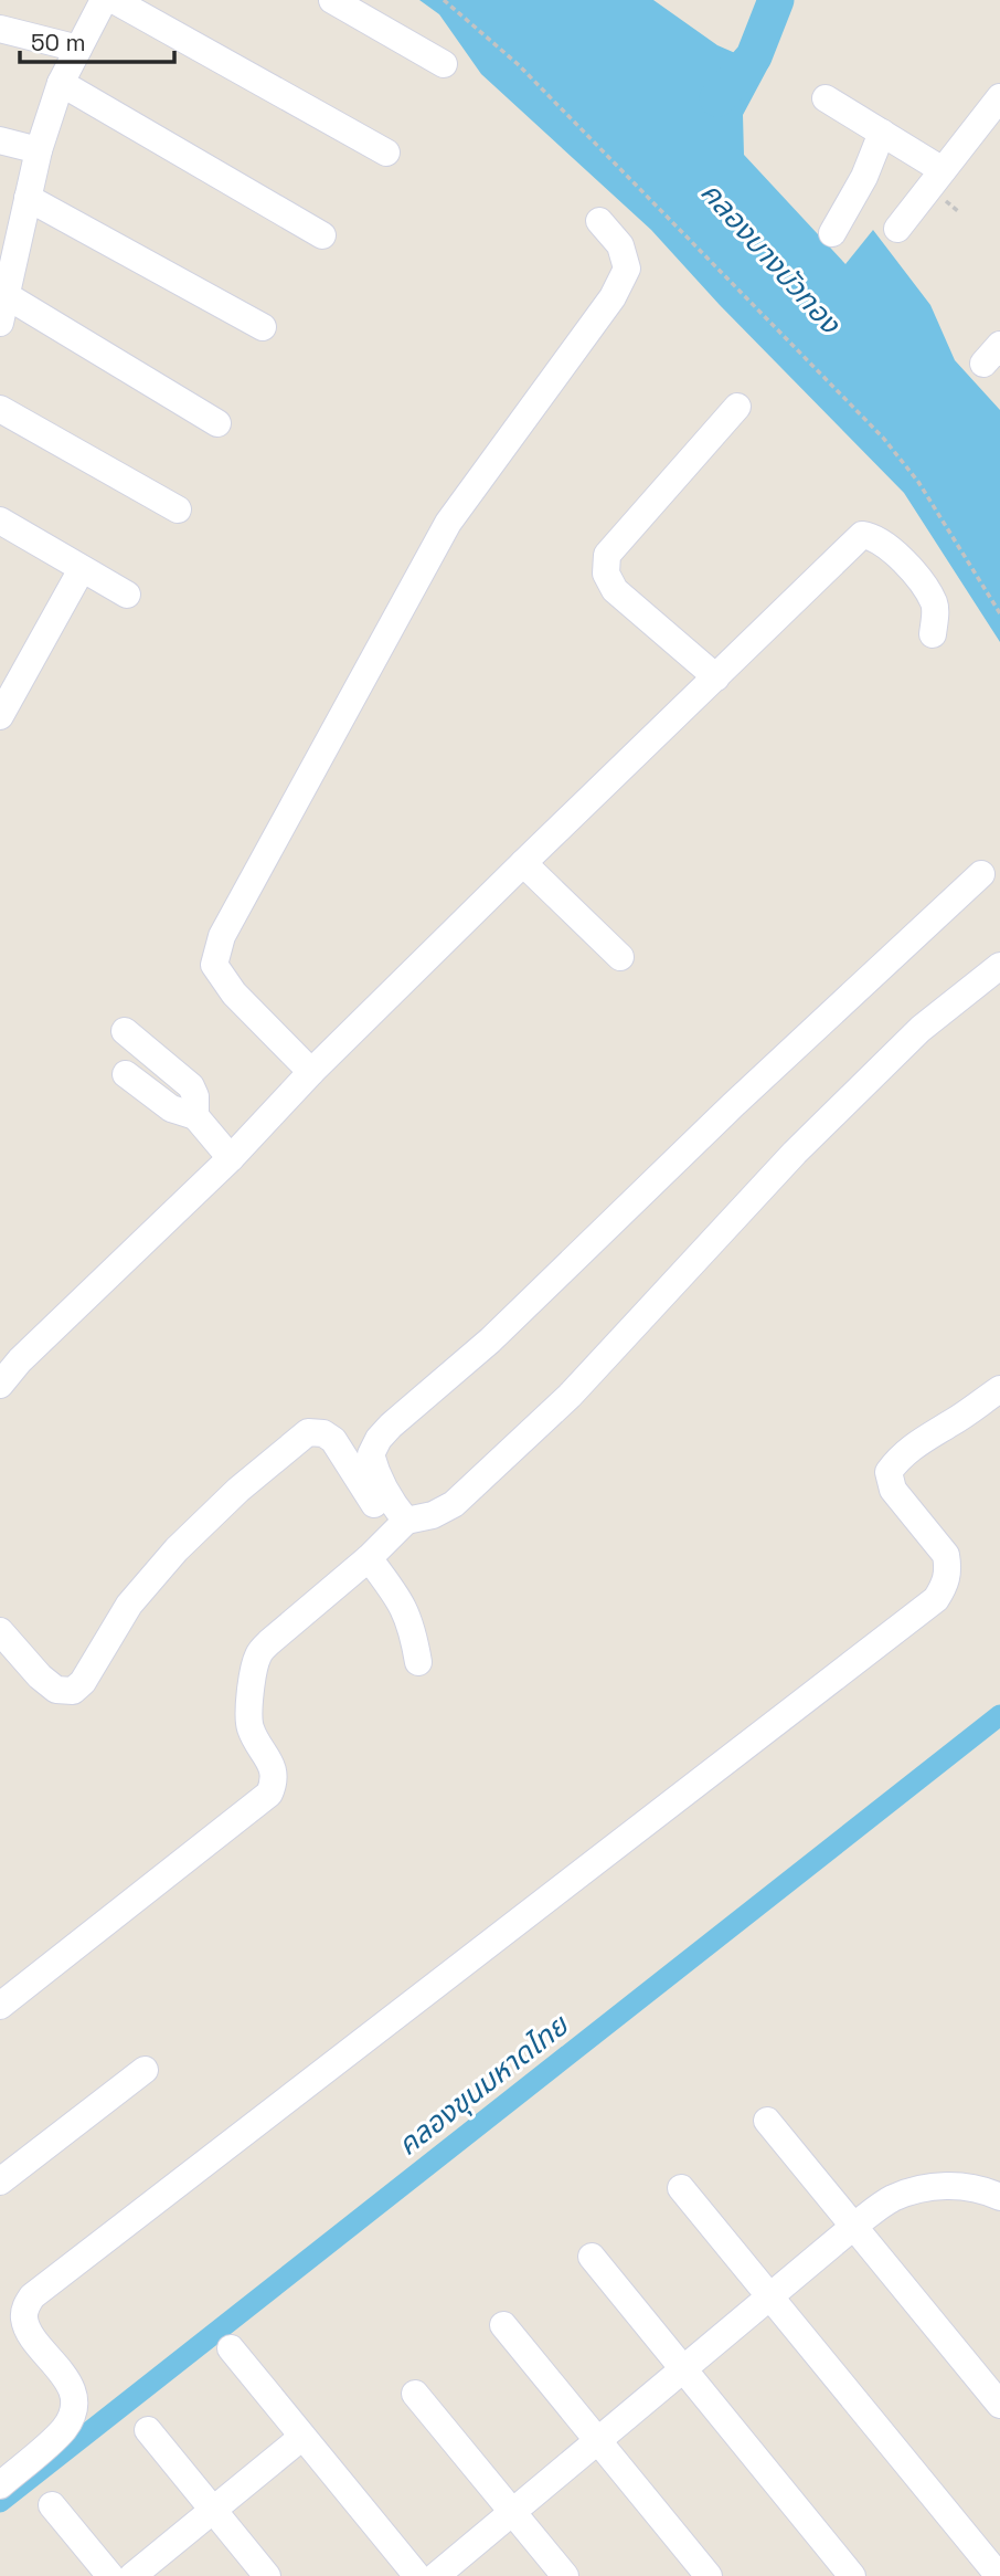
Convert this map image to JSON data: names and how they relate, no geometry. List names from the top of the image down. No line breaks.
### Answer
{"water":["คลองบางบัวทอง","คลองขุนมหาดไทย"],"scale_bar":"50 m"}
